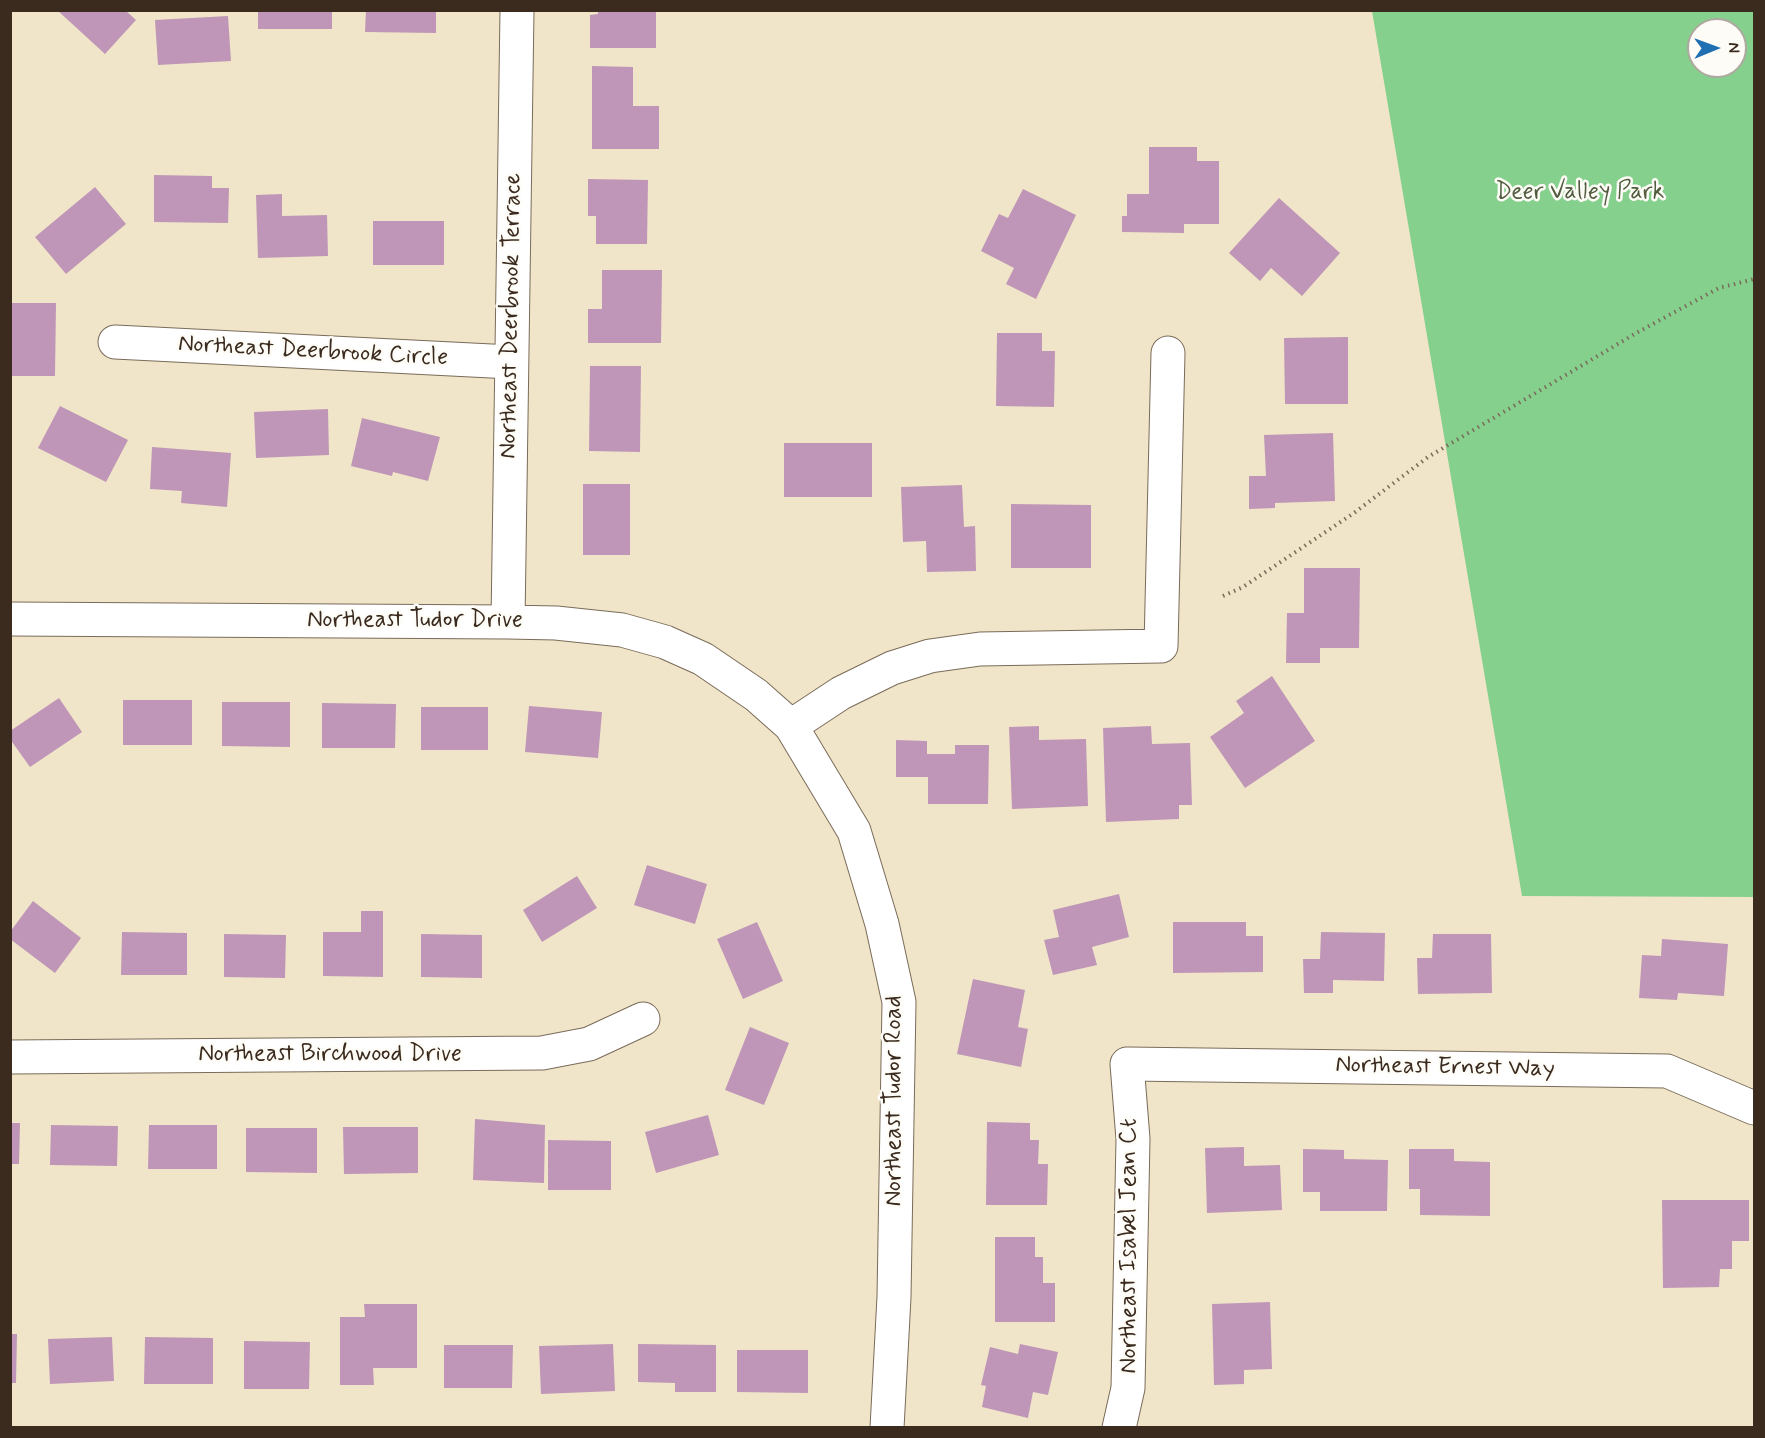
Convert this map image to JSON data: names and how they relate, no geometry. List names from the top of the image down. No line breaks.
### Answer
{"streets":{"street":["Northeast Deerbrook Terrace","Northeast Deerbrook Circle","Northeast Tudor Drive","Northeast Birchwood Drive","Northeast Ernest Way","Northeast Tudor Road","Northeast Isabel Jean Ct"]},"crossings":[["Northeast Deerbrook Terrace","Northeast Deerbrook Circle"],["Northeast Deerbrook Terrace","Northeast Tudor Drive"],["Northeast Tudor Drive","Northeast Tudor Road"],["Northeast Ernest Way","Northeast Isabel Jean Ct"]],"parks":["Deer Valley Park"],"north":"right"}
